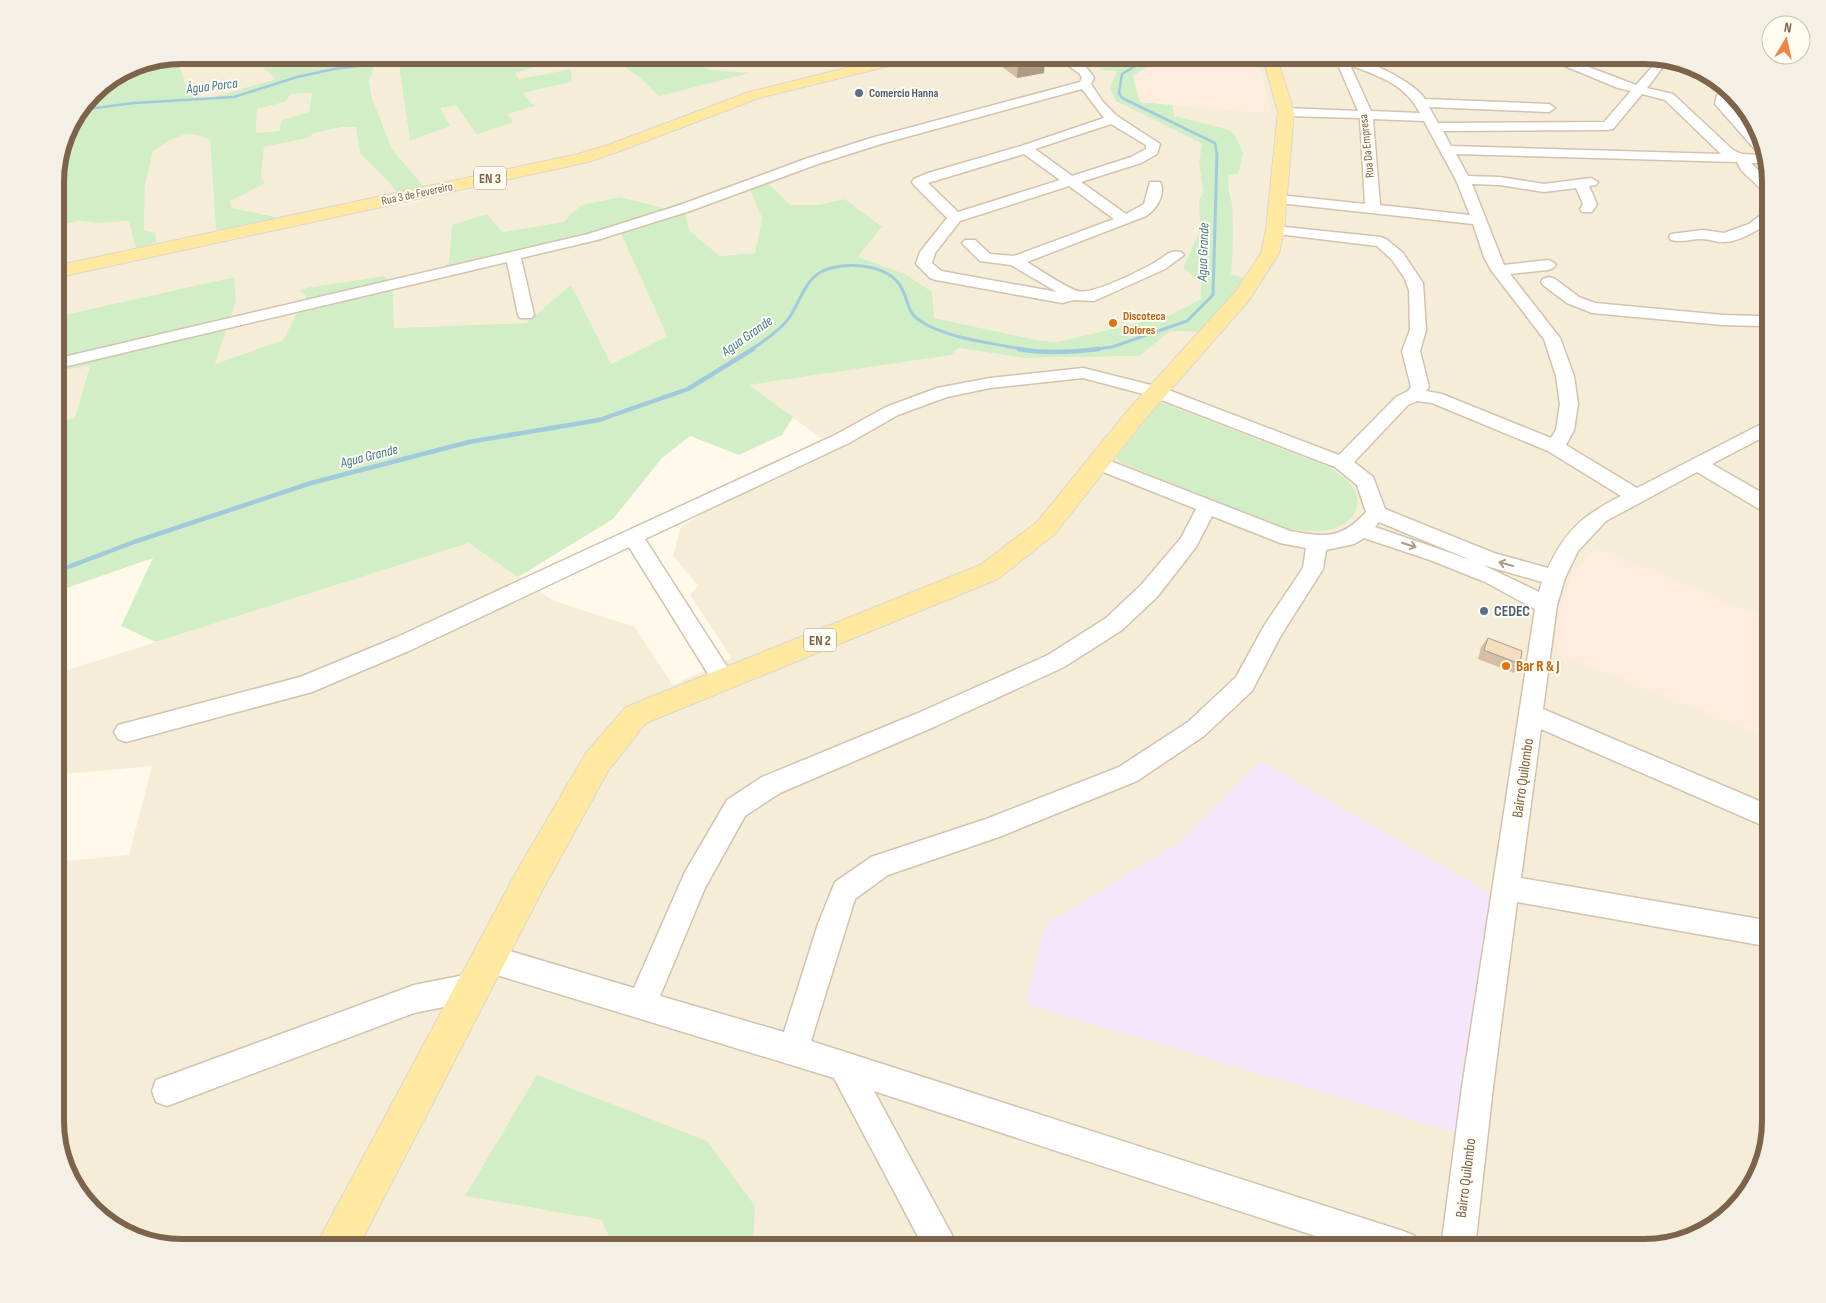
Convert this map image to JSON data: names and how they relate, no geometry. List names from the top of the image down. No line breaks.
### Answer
{"streets":{"main road":["EN 3","Rua 3 de Fevereiro","EN 2"],"street":["Rua Da Empresa","Bairro Quilombo"]},"water":["Água Porca","Agua Grande"],"places":["Comercio Hanna","Discoteca Dolores","CEDEC","Bar R & J"],"north":"top"}
